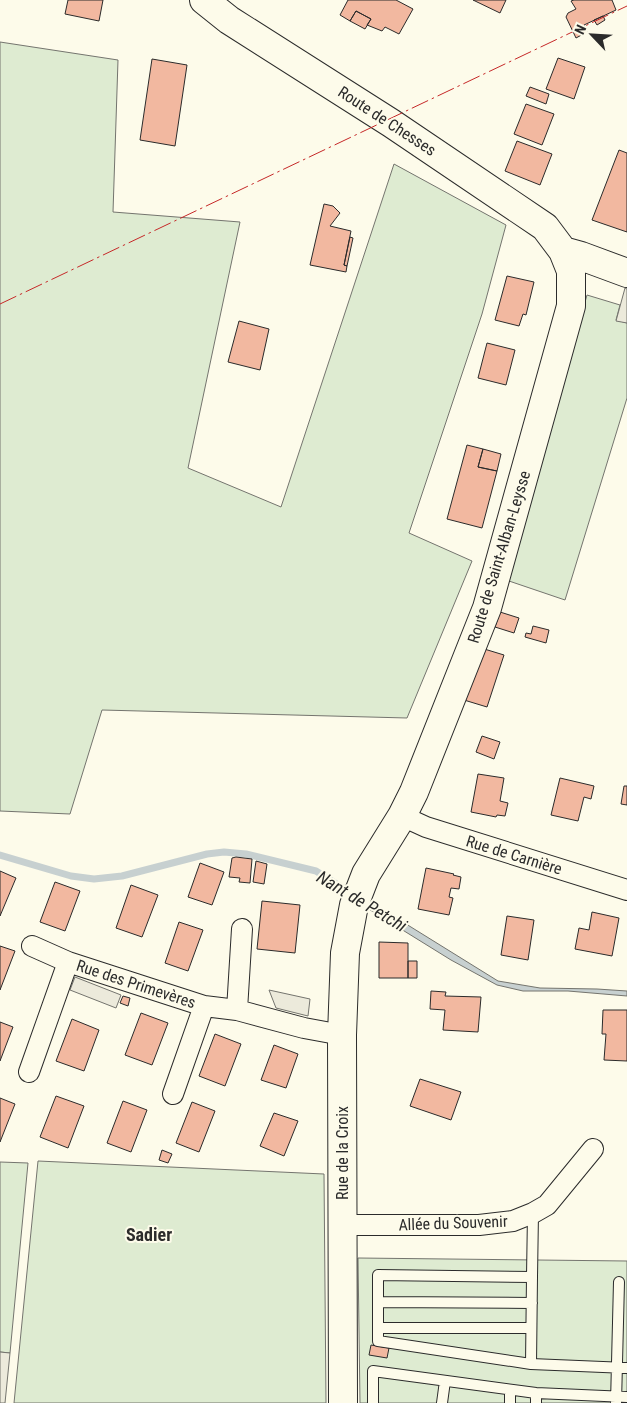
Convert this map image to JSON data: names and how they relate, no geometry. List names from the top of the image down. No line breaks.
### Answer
{"streets":{"main road":["Route de Chesses","Route de Saint-Alban-Leysse","Rue de la Croix"],"street":["Rue de Carnière","Rue des Primevères","Allée du Souvenir"]},"crossings":[["Route de Chesses","Route de Saint-Alban-Leysse"],["Route de Saint-Alban-Leysse","Rue de Carnière"],["Route de Saint-Alban-Leysse","Rue de la Croix"],["Rue des Primevères","Rue de la Croix"],["Rue de la Croix","Allée du Souvenir"]],"districts":["Sadier"],"water":["Nant de Petchi"],"north":"top left"}
